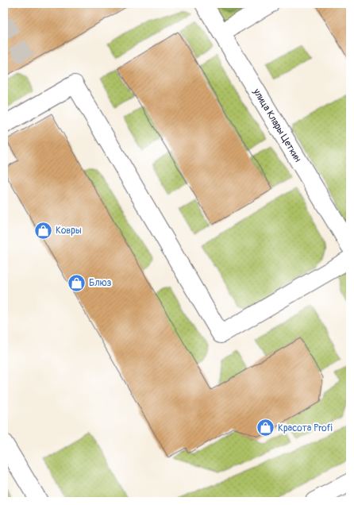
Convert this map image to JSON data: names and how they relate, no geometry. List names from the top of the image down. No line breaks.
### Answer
{"streets":{"street":["улица Клары Цеткин"]},"places":{"shop":["Ковры","Блюз","Красота Profi"]}}
